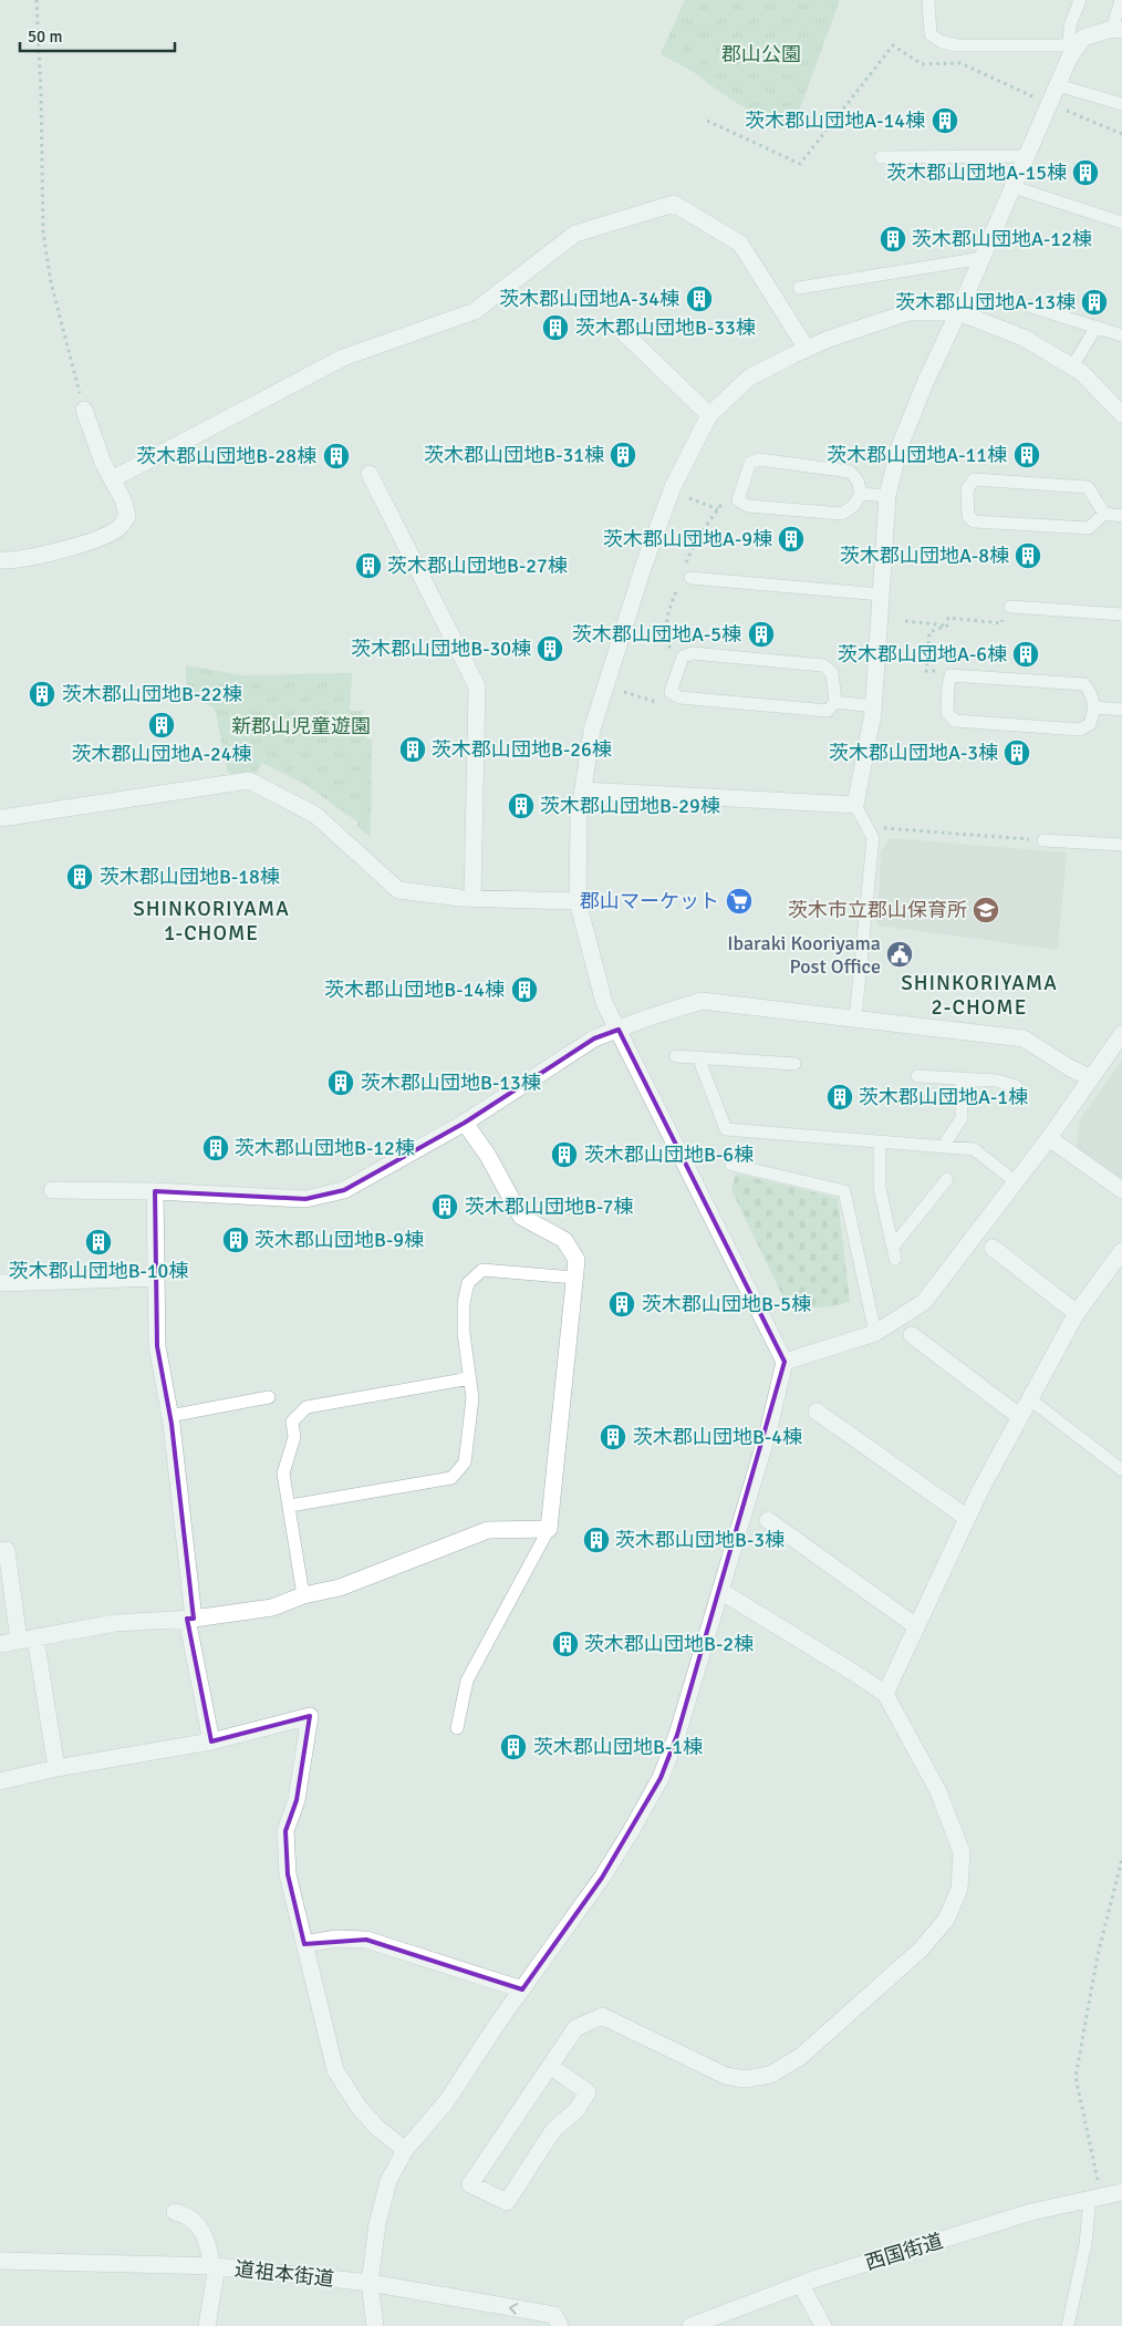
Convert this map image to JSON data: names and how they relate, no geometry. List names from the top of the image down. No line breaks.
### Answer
{"streets":{"street":["西国街道","道祖本街道"]},"districts":["SHINKORIYAMA 1-CHOME","SHINKORIYAMA 2-CHOME"],"parks":["郡山公園","新郡山児童遊園"],"places":{"building":["茨木郡山団地A-14棟","茨木郡山団地A-15棟","茨木郡山団地A-12棟","茨木郡山団地A-34棟","茨木郡山団地A-13棟","茨木郡山団地B-33棟","茨木郡山団地B-31棟","茨木郡山団地A-11棟","茨木郡山団地B-28棟","茨木郡山団地A-9棟","茨木郡山団地A-8棟","茨木郡山団地B-27棟","茨木郡山団地A-5棟","茨木郡山団地B-30棟","茨木郡山団地A-6棟","茨木郡山団地B-22棟","茨木郡山団地A-24棟","茨木郡山団地B-26棟","茨木郡山団地A-3棟","茨木郡山団地B-29棟","茨木郡山団地B-18棟","茨木郡山団地B-14棟","茨木郡山団地B-13棟","茨木郡山団地A-1棟","茨木郡山団地B-12棟","茨木郡山団地B-6棟","茨木郡山団地B-7棟","茨木郡山団地B-9棟","茨木郡山団地B-10棟","茨木郡山団地B-5棟","茨木郡山団地B-4棟","茨木郡山団地B-3棟","茨木郡山団地B-2棟","茨木郡山団地B-1棟"],"supermarket":["郡山マーケット"],"school or university":["茨木市立郡山保育所"],"public building":["Ibaraki Kooriyama Post Office"]},"scale_bar":"50 m"}
